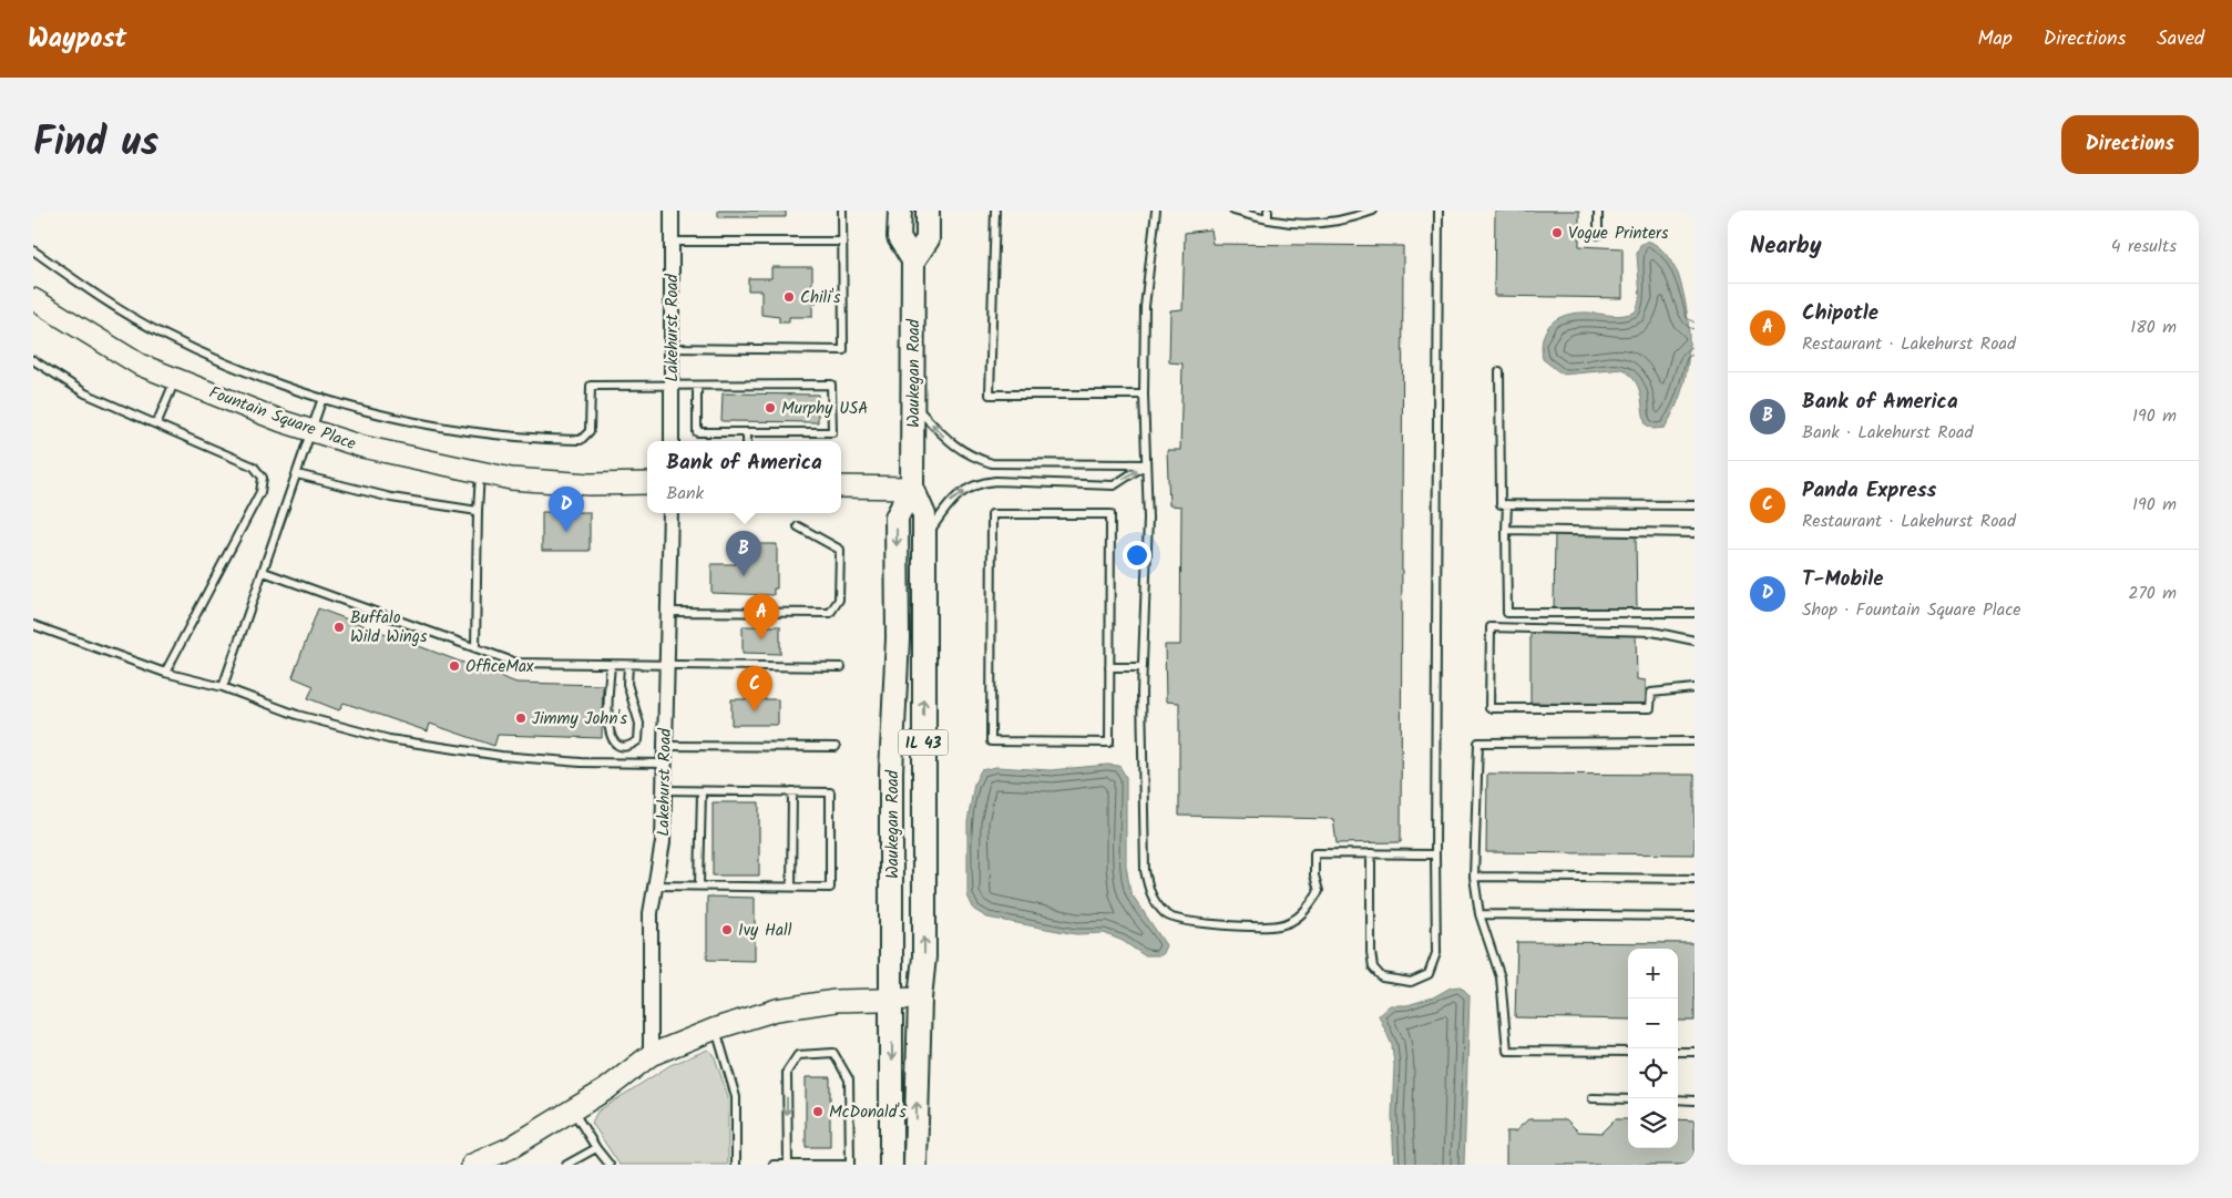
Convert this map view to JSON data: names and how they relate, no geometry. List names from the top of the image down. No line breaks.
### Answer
{"streets":{"main road":["Waukegan Road","IL 43"],"street":["Lakehurst Road","Fountain Square Place"]},"places":["Vogue Printers","Chili's","Murphy USA","Buffalo Wild Wings","OfficeMax","Jimmy John's","Ivy Hall","McDonald's"],"page":{"header":"Waypost","nav":["Map","Directions","Saved"],"title":"Find us","buttons":"Directions","heading":["Nearby","4 results"],"list":[{"mark":"A","name":"Chipotle","note":"Restaurant · Lakehurst Road","value":"180 m"},{"mark":"B","name":"Bank of America","note":"Bank · Lakehurst Road","value":"190 m"},{"mark":"C","name":"Panda Express","note":"Restaurant · Lakehurst Road","value":"190 m"},{"mark":"D","name":"T-Mobile","note":"Shop · Fountain Square Place","value":"270 m"}],"popup":["Bank of America","Bank"],"pins":["D","B","A","C"],"map_buttons":["+","−"]}}
